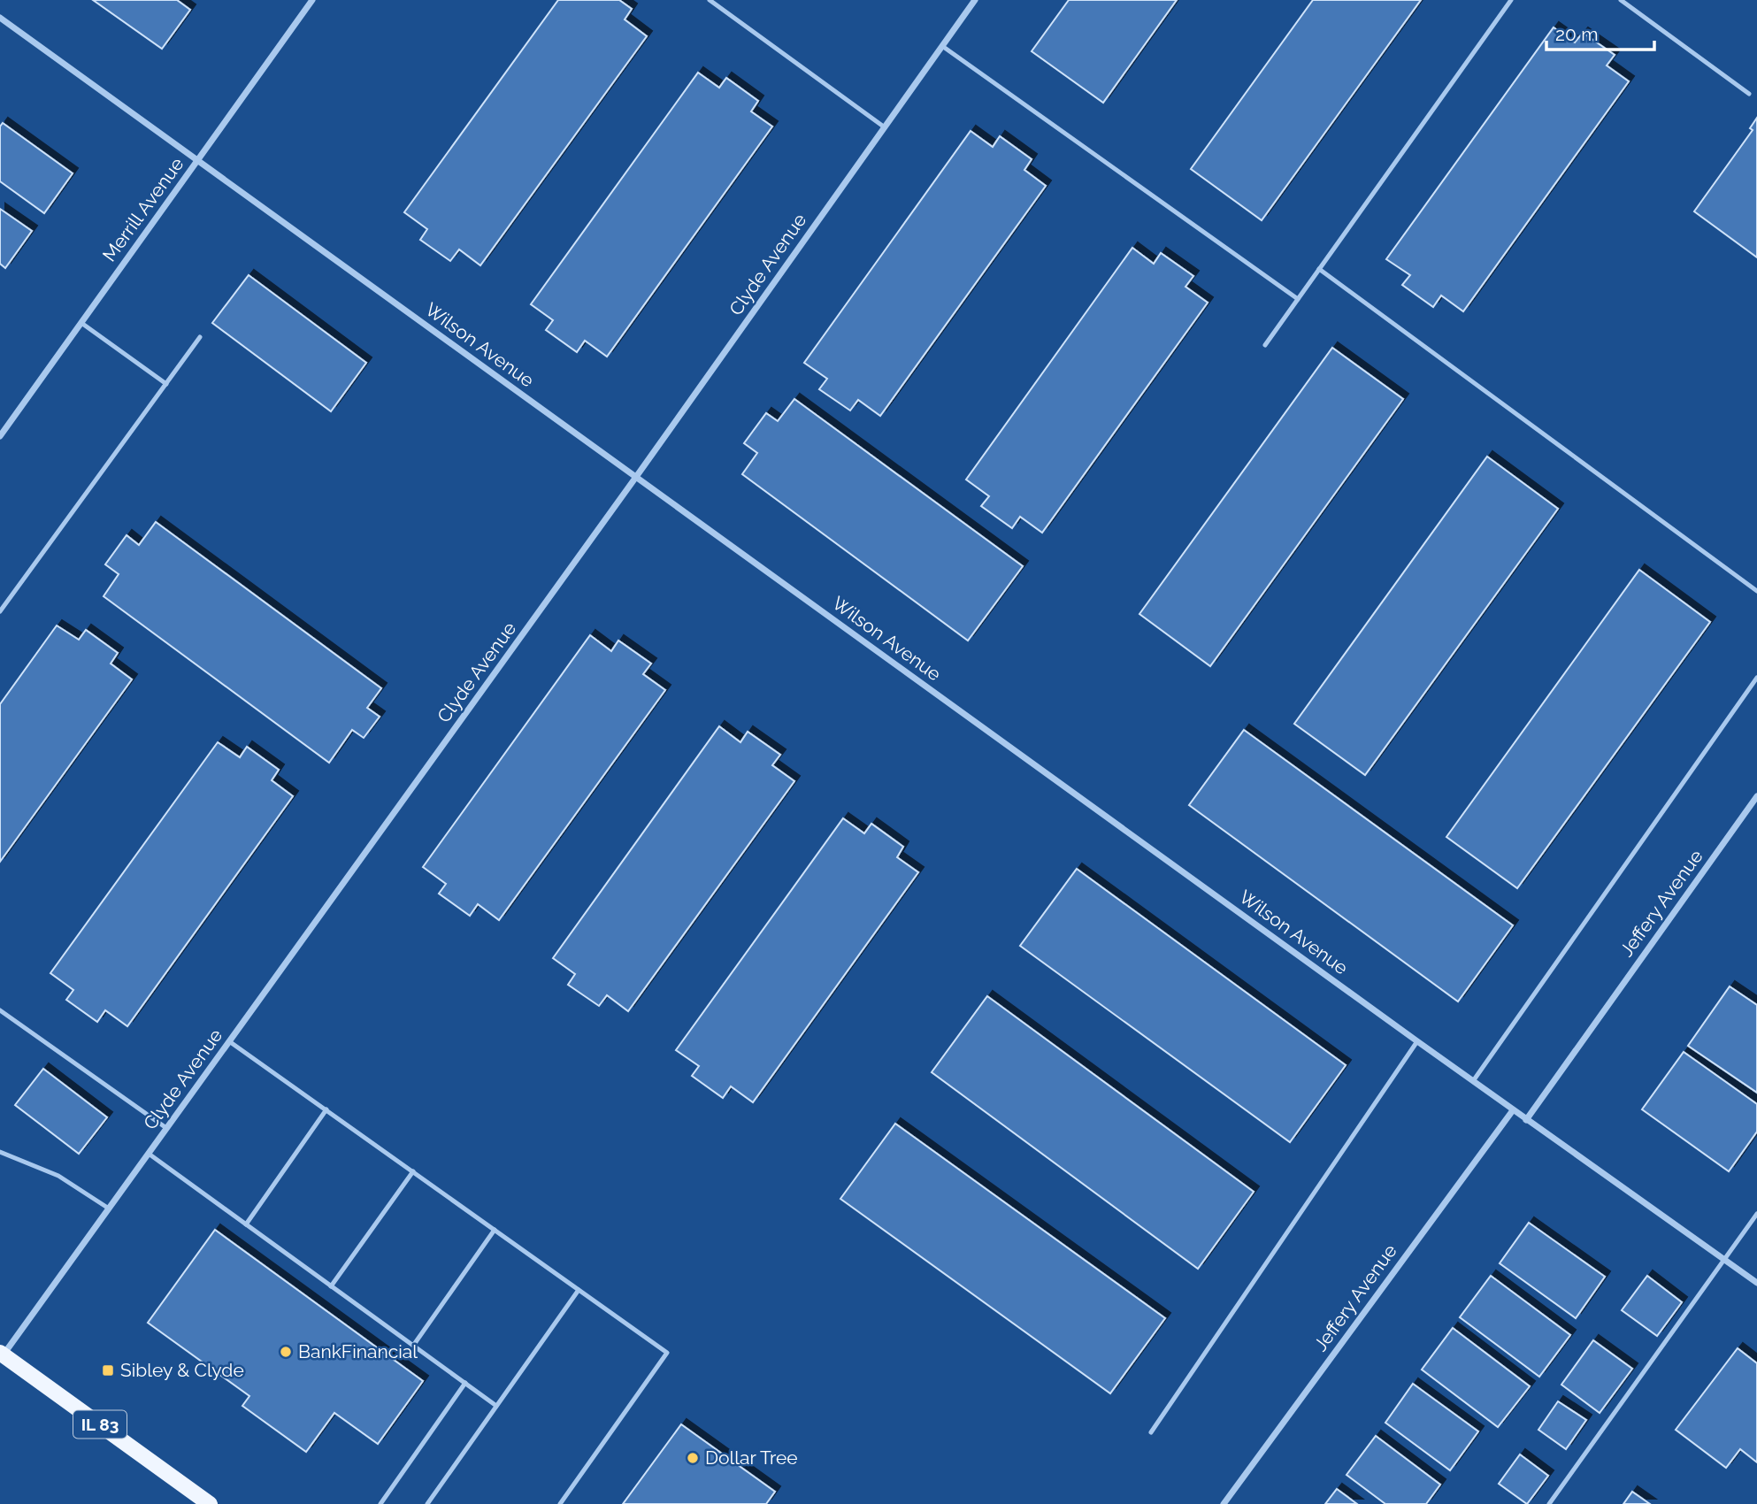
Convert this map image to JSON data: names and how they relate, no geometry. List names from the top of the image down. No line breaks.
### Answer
{"streets":{"main road":["IL 83"],"street":["Merrill Avenue","Clyde Avenue","Wilson Avenue","Jeffery Avenue"]},"crossings":[["Merrill Avenue","Wilson Avenue"],["Clyde Avenue","Wilson Avenue"],["Clyde Avenue","IL 83"],["Wilson Avenue","Jeffery Avenue"]],"places":{"other":["BankFinancial","Dollar Tree"],"transit":["Sibley & Clyde"]},"scale_bar":"20 m"}
